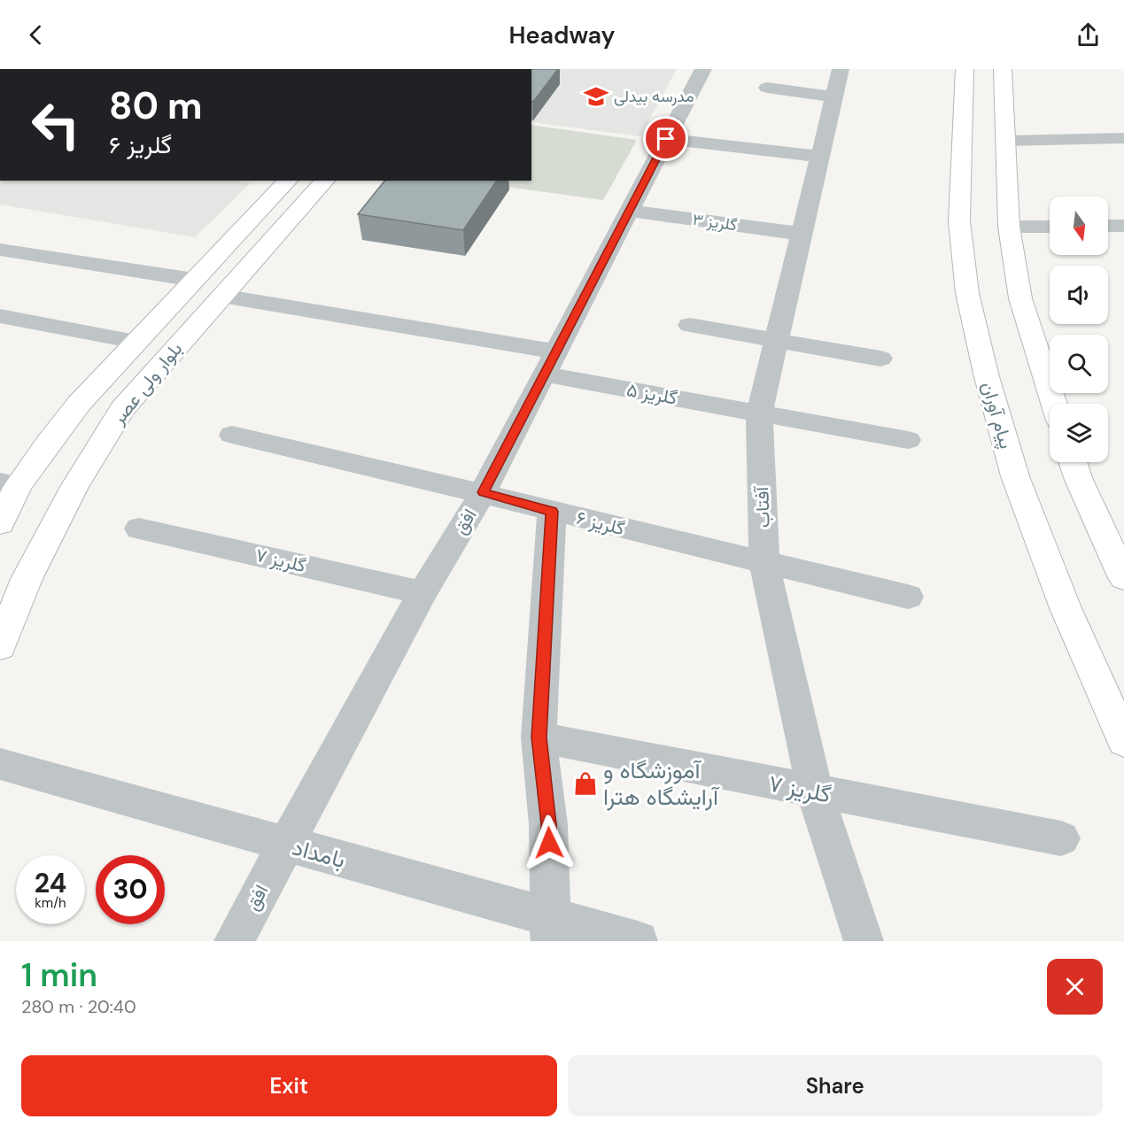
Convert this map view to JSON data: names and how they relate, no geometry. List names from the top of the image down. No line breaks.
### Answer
{"streets":{"main road":["بلوار ولی عصر","پیام آوران"],"street":["گلریز ۳","گلریز ۵","آفتاب","افق","گلریز ۶","گلریز ۷","بامداد"]},"crossings":[["گلریز ۳","آفتاب"],["گلریز ۳","افق"],["گلریز ۵","آفتاب"],["گلریز ۵","افق"],["آفتاب","گلریز ۶"],["آفتاب","گلریز ۷"],["افق","گلریز ۶"],["افق","گلریز ۷"],["افق","بامداد"]],"places":{"school or university":["مدرسه بیدلی"],"shop":["آموزشگاه و آرایشگاه هترا"]},"north":"bottom","page":{"header":"Headway","turn":["80 m","گلریز ۶"],"speed":"24 km/h","limit":"30","heading":["1 min","280 m · 20:40"],"buttons":["Exit","Share"]}}
